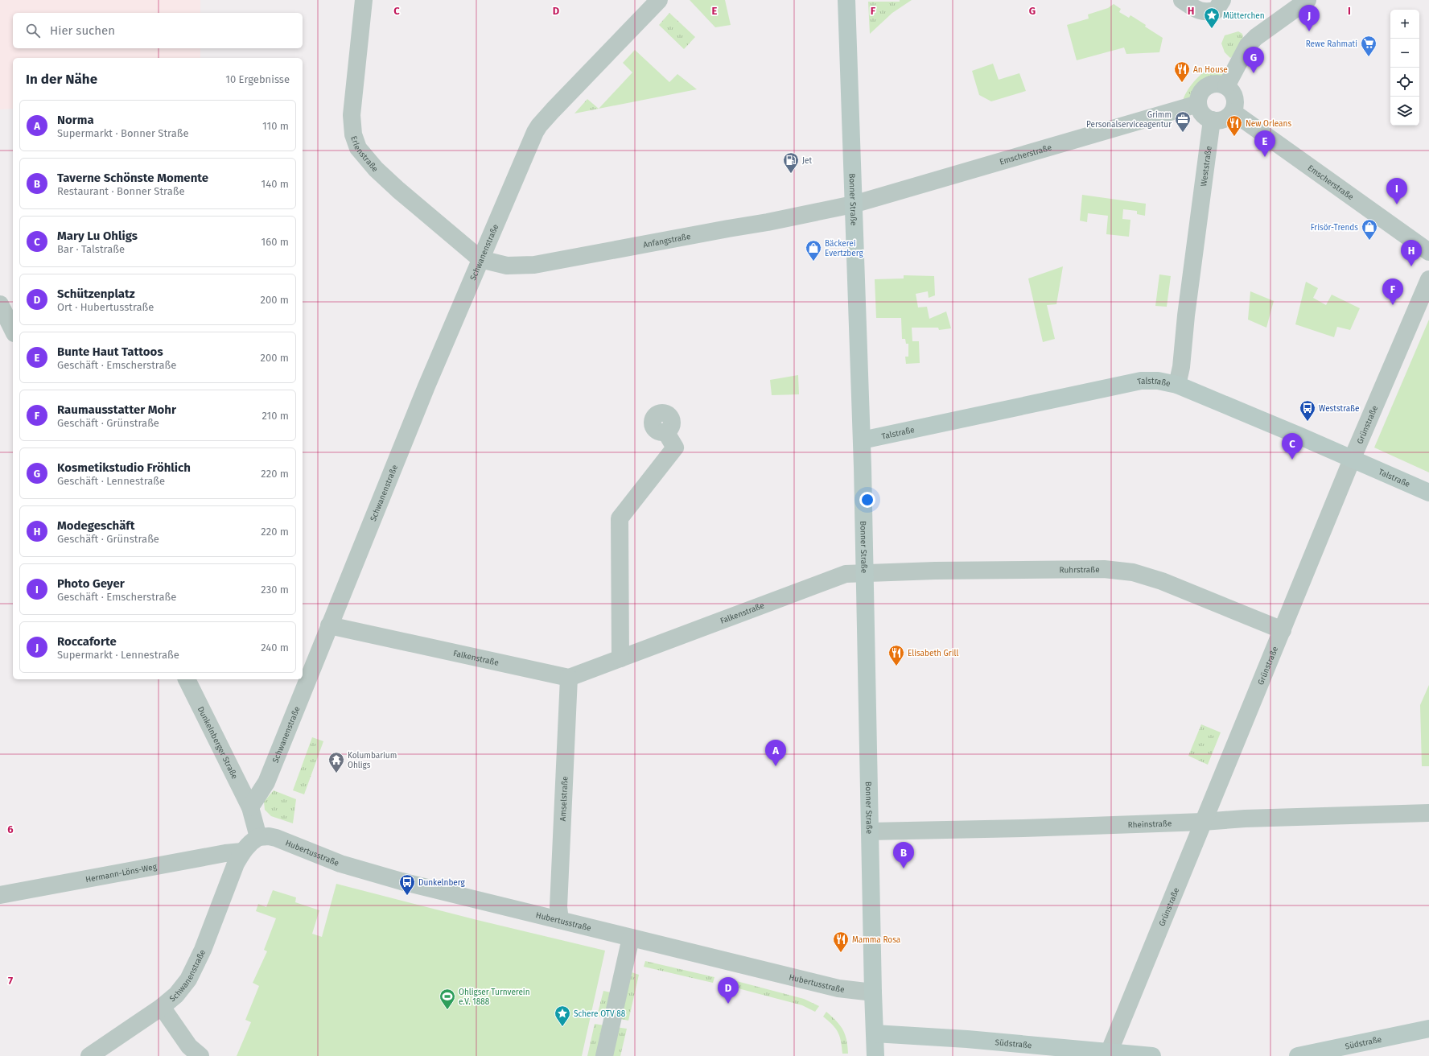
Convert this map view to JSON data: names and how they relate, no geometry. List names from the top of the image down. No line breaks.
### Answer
{"streets":{"main road":["Bonner Straße","Talstraße","Südstraße"],"street":["Erlenstraße","Emscherstraße","Weststraße","Anfangstraße","Schwanenstraße","Grünstraße","Ruhrstraße","Falkenstraße","Dunkelnberger Straße","Amselstraße","Rheinstraße","Hubertusstraße","Hermann-Löns-Weg"]},"crossings":[["Erlenstraße","Anfangstraße"],["Erlenstraße","Schwanenstraße"],["Emscherstraße","Weststraße"],["Emscherstraße","Bonner Straße"],["Emscherstraße","Anfangstraße"],["Weststraße","Talstraße"],["Bonner Straße","Anfangstraße"],["Bonner Straße","Talstraße"],["Bonner Straße","Ruhrstraße"],["Bonner Straße","Falkenstraße"],["Bonner Straße","Rheinstraße"],["Bonner Straße","Hubertusstraße"],["Bonner Straße","Südstraße"],["Anfangstraße","Schwanenstraße"],["Schwanenstraße","Falkenstraße"],["Schwanenstraße","Dunkelnberger Straße"],["Schwanenstraße","Hubertusstraße"],["Schwanenstraße","Hermann-Löns-Weg"],["Talstraße","Grünstraße"],["Grünstraße","Ruhrstraße"],["Grünstraße","Rheinstraße"],["Grünstraße","Südstraße"],["Ruhrstraße","Falkenstraße"],["Falkenstraße","Amselstraße"],["Amselstraße","Hubertusstraße"]],"places":{"place":["Mütterchen","Schere OTV 88"],"supermarket":["Rewe Rahmati"],"restaurant":["An House","New Orleans","Elisabeth Grill","Mamma Rosa"],"office":["Grimm Personalserviceagentur"],"fuel station":["Jet"],"shop":["Frisör-Trends","Bäckerei Evertzberg"],"bus stop":["Weststraße","Dunkelnberg"],"temple":["Kolumbarium Ohligs"],"sports":["Ohligser Turnverein e.V. 1888"]},"page":{"pins":["J","G","E","I","H","F","C","A","B","D"],"map_buttons":["+","−"],"search":"Hier suchen","heading":["In der Nähe","10 Ergebnisse"],"list":[{"mark":"A","name":"Norma","note":"Supermarkt · Bonner Straße","value":"110 m"},{"mark":"B","name":"Taverne Schönste Momente","note":"Restaurant · Bonner Straße","value":"140 m"},{"mark":"C","name":"Mary Lu Ohligs","note":"Bar · Talstraße","value":"160 m"},{"mark":"D","name":"Schützenplatz","note":"Ort · Hubertusstraße","value":"200 m"},{"mark":"E","name":"Bunte Haut Tattoos","note":"Geschäft · Emscherstraße","value":"200 m"},{"mark":"F","name":"Raumausstatter Mohr","note":"Geschäft · Grünstraße","value":"210 m"},{"mark":"G","name":"Kosmetikstudio Fröhlich","note":"Geschäft · Lennestraße","value":"220 m"},{"mark":"H","name":"Modegeschäft","note":"Geschäft · Grünstraße","value":"220 m"},{"mark":"I","name":"Photo Geyer","note":"Geschäft · Emscherstraße","value":"230 m"},{"mark":"J","name":"Roccaforte","note":"Supermarkt · Lennestraße","value":"240 m"}]},"grid":{"columns":["C","D","E","F","G","H","I"],"rows":["6","7"]}}
